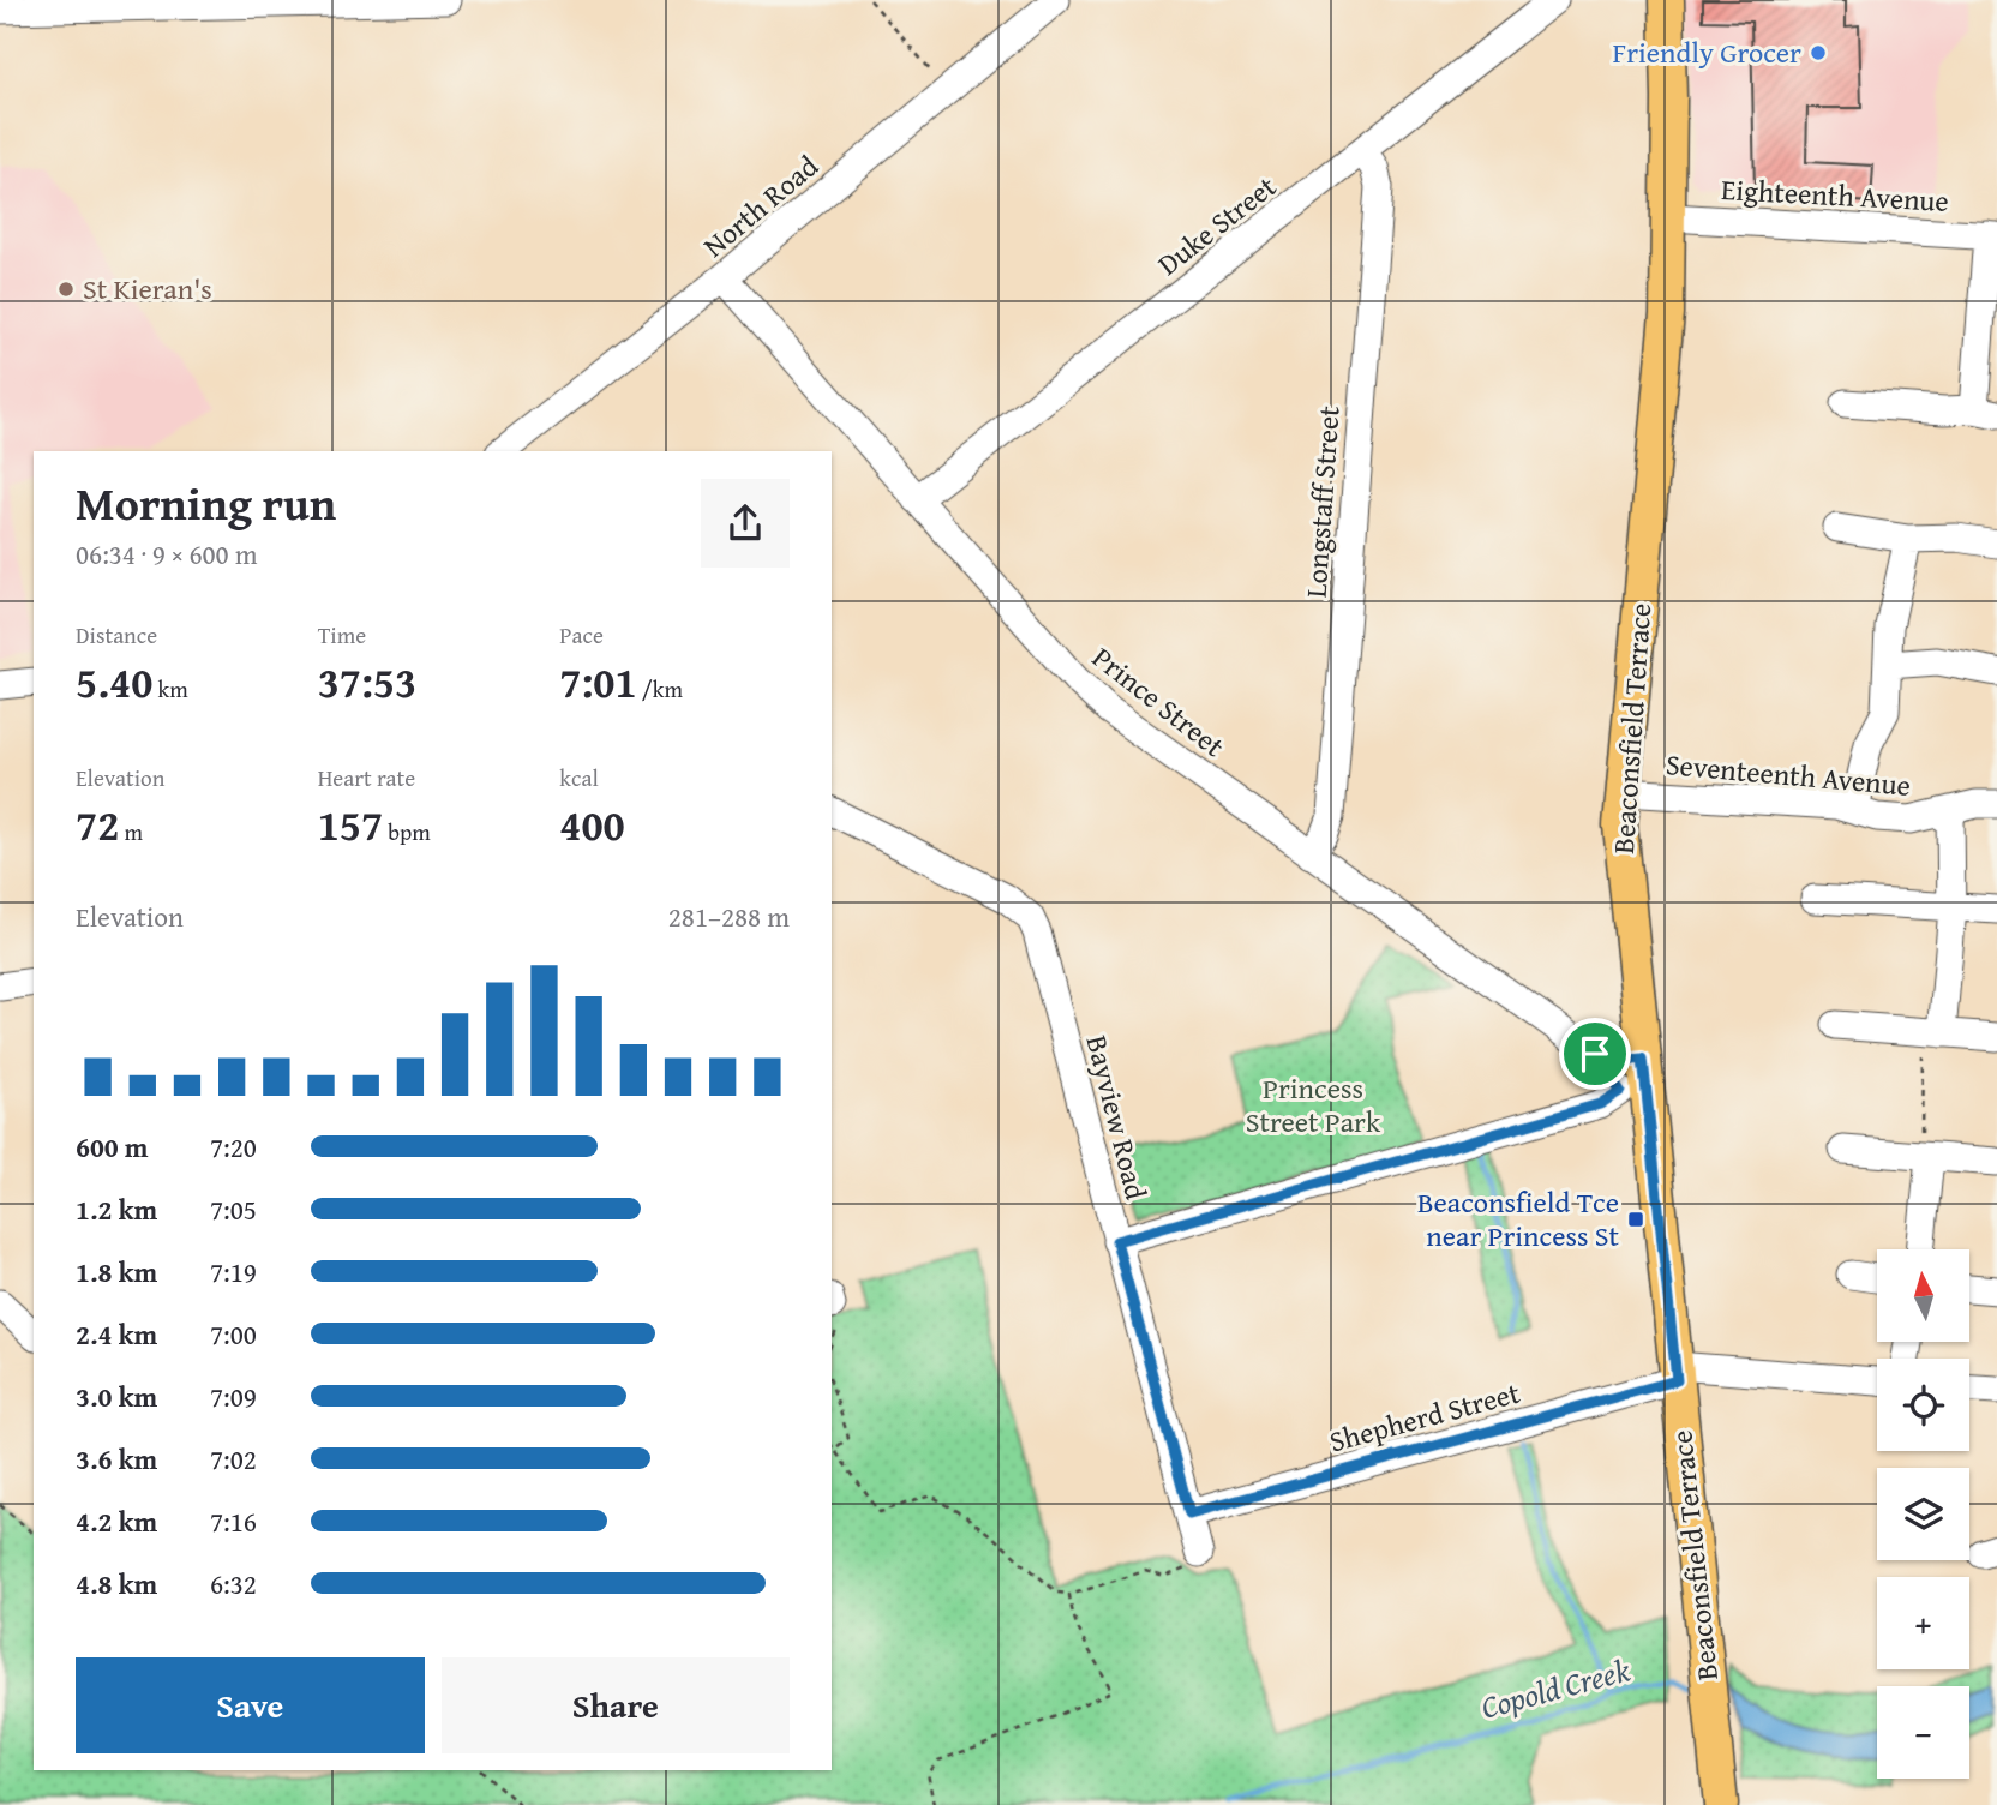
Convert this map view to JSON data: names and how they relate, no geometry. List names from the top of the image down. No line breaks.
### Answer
{"streets":{"main road":["Beaconsfield Terrace"],"street":["Eighteenth Avenue","North Road","Duke Street","Longstaff Street","Prince Street","Seventeenth Avenue","Bayview Road","Shepherd Street"]},"crossings":[["Eighteenth Avenue","Beaconsfield Terrace"],["North Road","Prince Street"],["Duke Street","Longstaff Street"],["Duke Street","Prince Street"],["Longstaff Street","Prince Street"],["Prince Street","Beaconsfield Terrace"],["Beaconsfield Terrace","Seventeenth Avenue"],["Beaconsfield Terrace","Shepherd Street"],["Bayview Road","Shepherd Street"]],"water":["Copold Creek"],"parks":["Princess Street Park"],"places":{"other":["Friendly Grocer","St Kieran's"],"transit":["Beaconsfield Tce near Princess St"]},"north":"top","page":{"heading":["Morning run","06:34 · 9 × 600 m"],"stats":[["Distance","5.40 km"],["Time","37:53"],["Pace","7:01 /km"],["Elevation","72 m"],["Heart rate","157 bpm"],["kcal","400"]],"chart":["Elevation","281–288 m"],"list":[{"name":"600 m","note":"7:20"},{"name":"1.2 km","note":"7:05"},{"name":"1.8 km","note":"7:19"},{"name":"2.4 km","note":"7:00"},{"name":"3.0 km","note":"7:09"},{"name":"3.6 km","note":"7:02"},{"name":"4.2 km","note":"7:16"},{"name":"4.8 km","note":"6:32"}],"map_buttons":["+","−"],"buttons":["Save","Share"]}}
